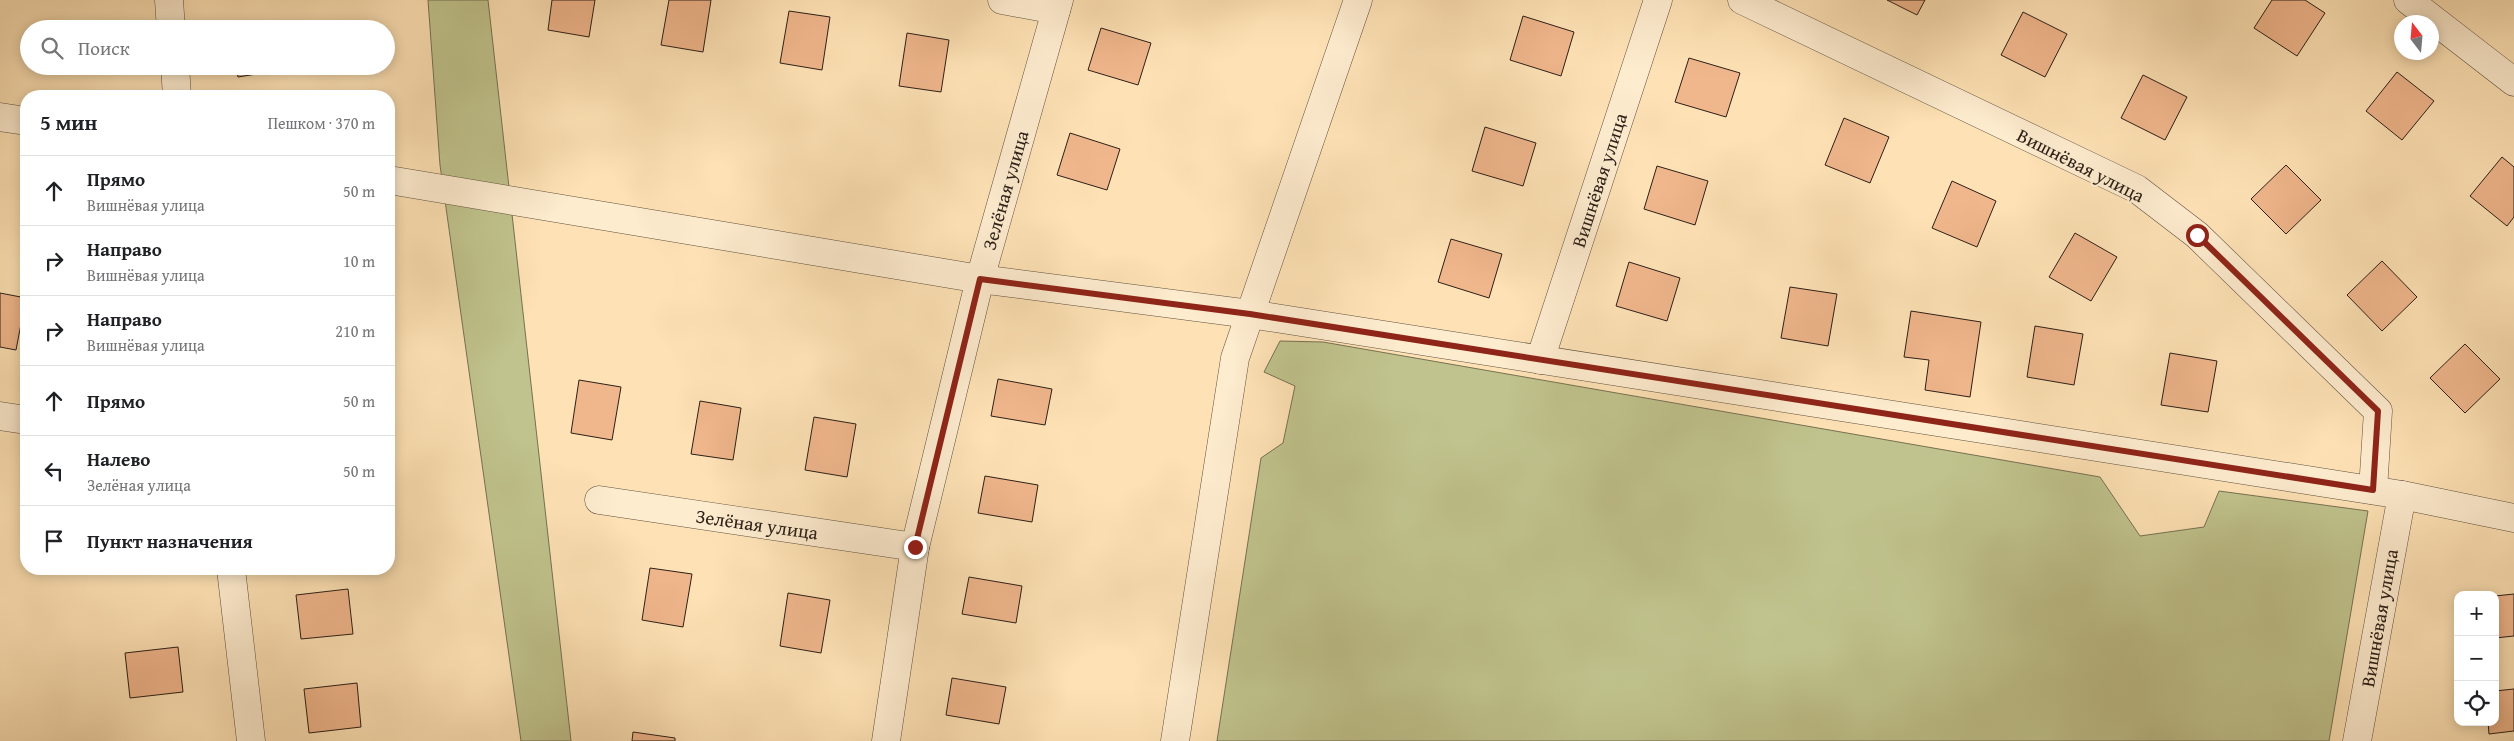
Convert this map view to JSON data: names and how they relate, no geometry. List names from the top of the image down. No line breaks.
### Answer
{"streets":{"street":["Вишнёвая улица","Зелёная улица"]},"north":"top","page":{"search":"Поиск","heading":["5 мин","Пешком · 370 m"],"list":[["Прямо","Вишнёвая улица","50 m"],["Направо","Вишнёвая улица","10 m"],["Направо","Вишнёвая улица","210 m"],["Прямо","50 m"],["Налево","Зелёная улица","50 m"],"Пункт назначения"],"map_buttons":["+","−"]}}
